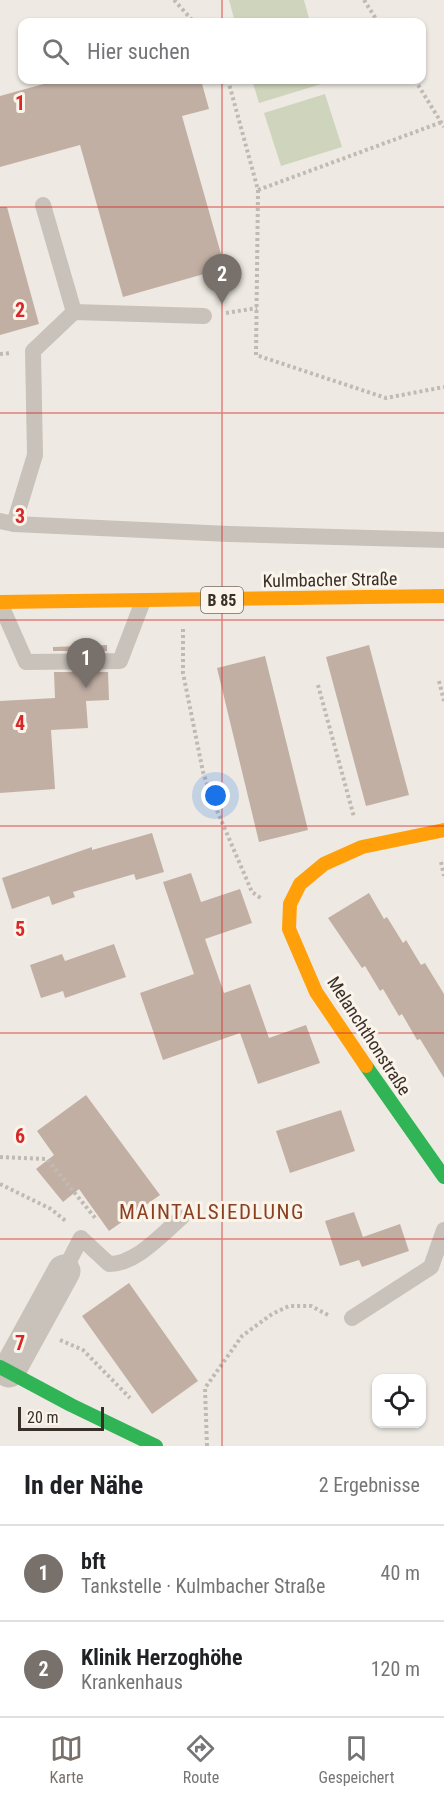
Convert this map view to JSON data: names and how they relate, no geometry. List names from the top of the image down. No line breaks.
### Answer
{"streets":{"street":["Kulmbacher Straße","B 85","Melanchthonstraße"]},"districts":["MAINTALSIEDLUNG"],"scale_bar":"20 m","page":{"search":"Hier suchen","pins":["2","1"],"scale":"20 m","heading":["In der Nähe","2 Ergebnisse"],"list":[{"mark":"1","name":"bft","note":"Tankstelle · Kulmbacher Straße","value":"40 m"},{"mark":"2","name":"Klinik Herzoghöhe","note":"Krankenhaus","value":"120 m"}],"nav":["Karte","Route","Gespeichert"]},"grid":{"rows":["1","2","3","4","5","6","7"]}}
